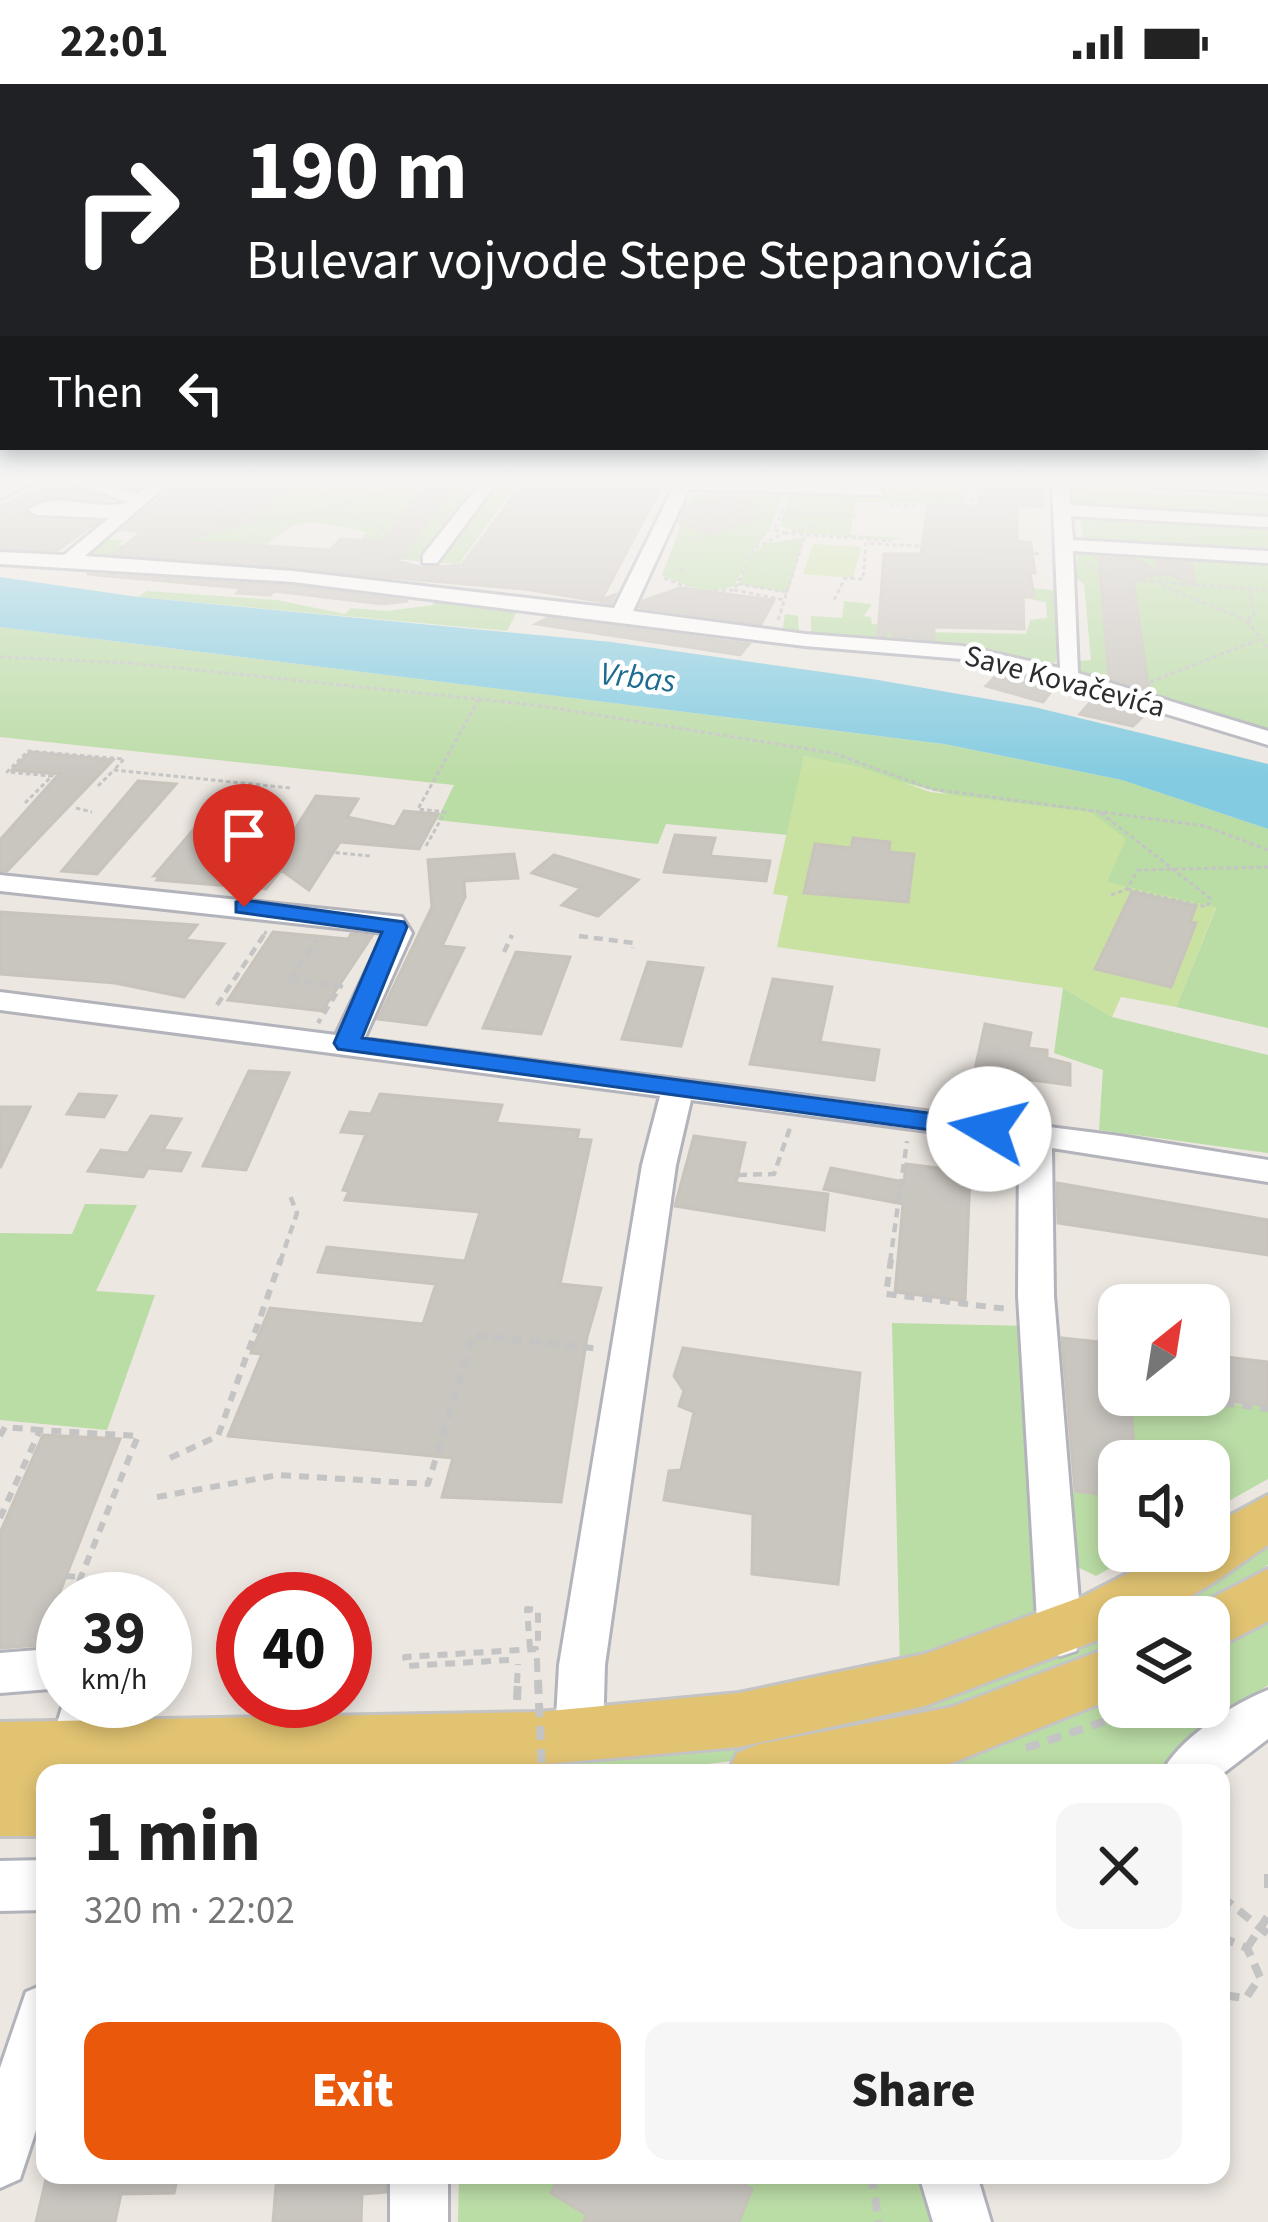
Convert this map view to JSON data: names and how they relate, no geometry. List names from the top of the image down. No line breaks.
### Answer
{"streets":{"street":["Save Kovačevića"]},"water":["Vrbas"],"north":"top right","page":{"status":"22:01","turn":["190 m","Bulevar vojvode Stepe Stepanovića"],"then":"Then","speed":"39 km/h","limit":"40","heading":["1 min","320 m · 22:02"],"buttons":["Exit","Share"]}}
